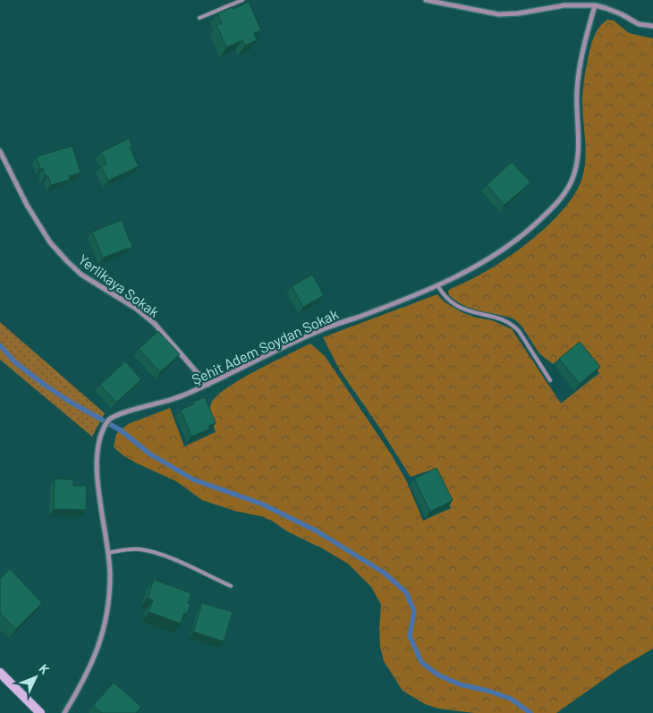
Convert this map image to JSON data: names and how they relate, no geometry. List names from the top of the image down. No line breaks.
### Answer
{"streets":{"street":["Yerlikaya Sokak","Şehit Adem Soydan Sokak"]},"crossings":[["Yerlikaya Sokak","Şehit Adem Soydan Sokak"]],"north":"top right"}
